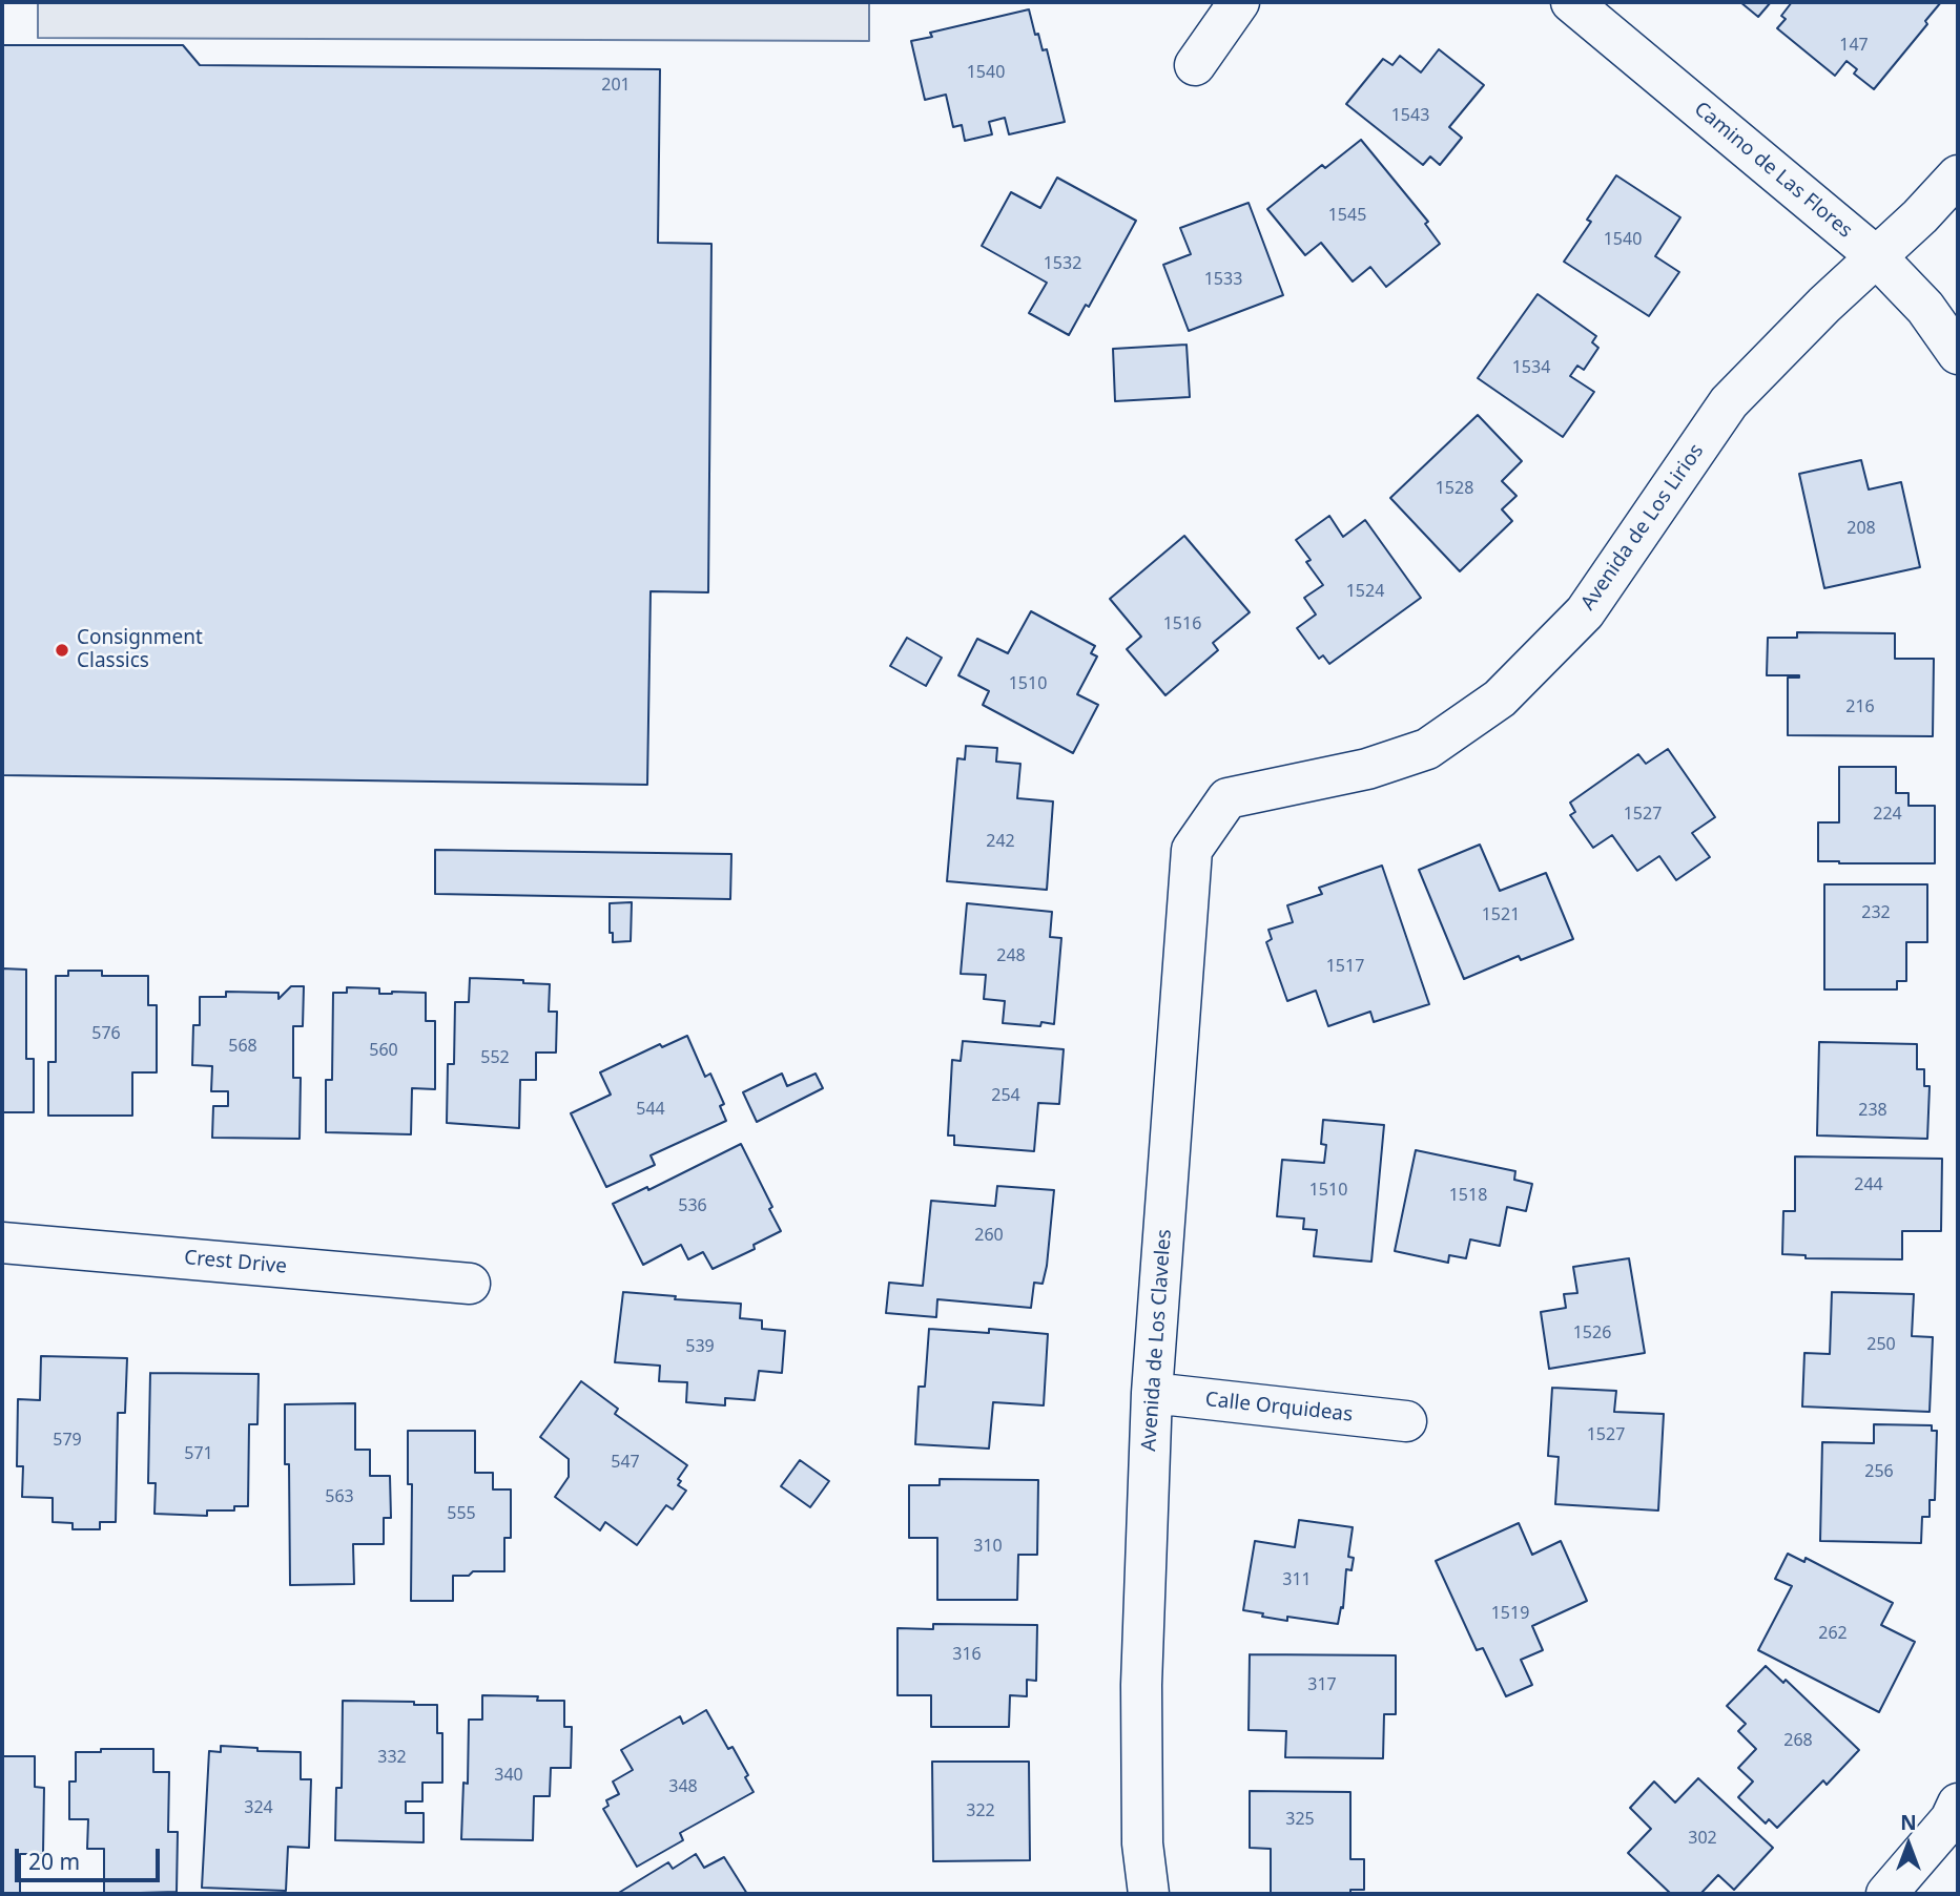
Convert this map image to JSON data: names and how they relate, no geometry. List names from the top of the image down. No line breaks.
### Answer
{"streets":{"street":["Camino de Las Flores","Avenida de Los Lirios","Crest Drive","Avenida de Los Claveles","Calle Orquideas"]},"crossings":[["Camino de Las Flores","Avenida de Los Lirios"],["Avenida de Los Lirios","Avenida de Los Claveles"],["Avenida de Los Claveles","Calle Orquideas"]],"places":["Consignment Classics"],"house_numbers":["147","1540","201","1543","1545","1540","1532","1533","1534","1528","208","1524","1516","1510","216","1527","224","242","232","1521","248","1517","576","568","560","552","254","544","238","244","1510","1518","536","260","1526","250","539","1527","579","571","547","256","563","555","310","311","1519","262","316","317","268","332","340","348","324","322","325","302"],"scale_bar":"20 m","north":"top"}
